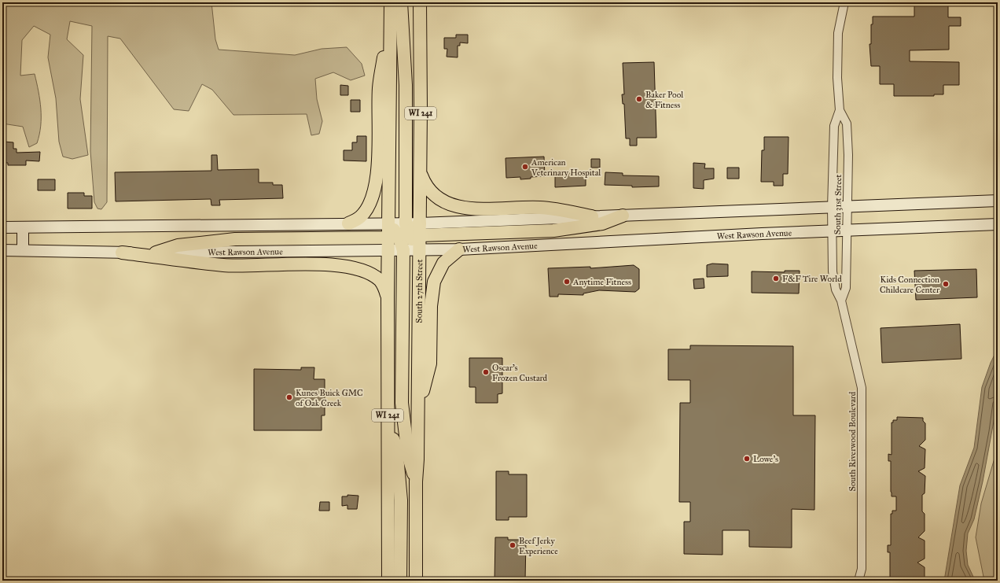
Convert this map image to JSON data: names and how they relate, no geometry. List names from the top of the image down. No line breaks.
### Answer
{"streets":{"main road":["WI 241","West Rawson Avenue","South 27th Street"],"street":["South 31st Street","South Riverwood Boulevard"]},"crossings":[["WI 241","West Rawson Avenue"],["South 31st Street","West Rawson Avenue"],["South 31st Street","South Riverwood Boulevard"],["West Rawson Avenue","South 27th Street"],["West Rawson Avenue","South Riverwood Boulevard"]],"places":["Baker Pool & Fitness","American Veterinary Hospital","F&F Tire World","Anytime Fitness","Kids Connection Childcare Center","Oscar's Frozen Custard","Kunes Buick GMC of Oak Creek","Lowe's","Beef Jerky Experience"]}
